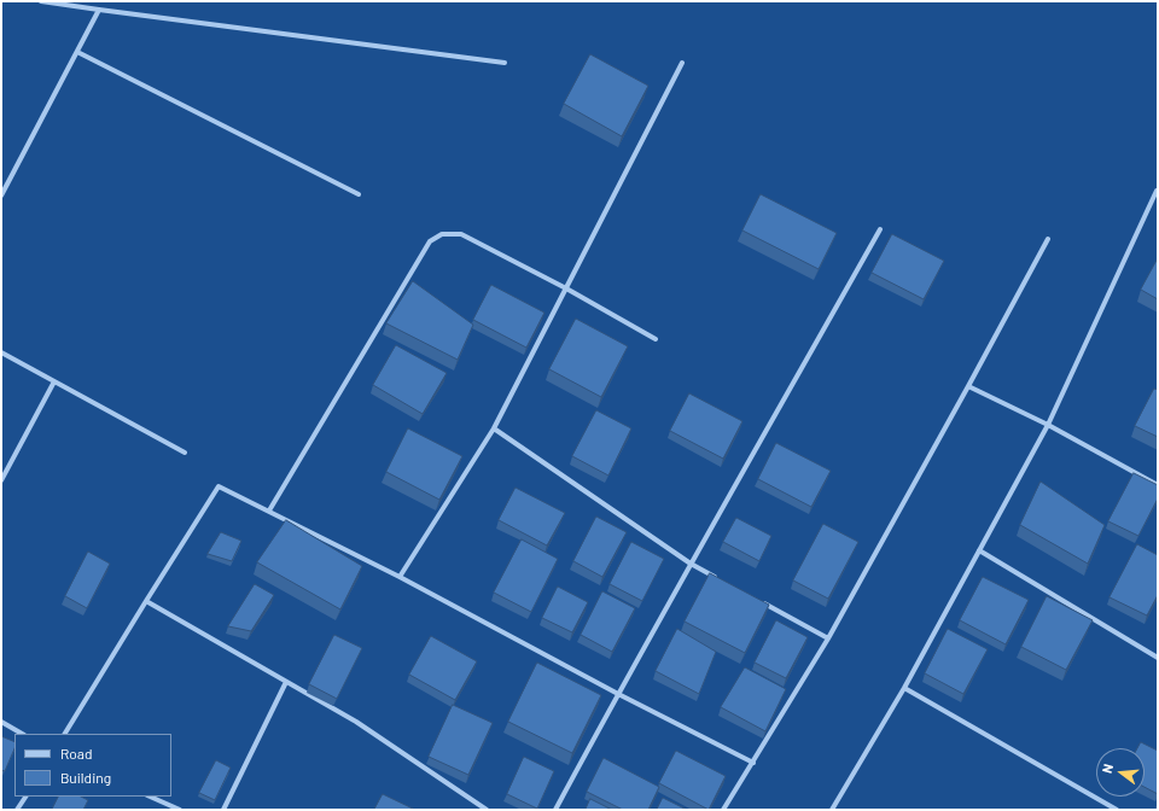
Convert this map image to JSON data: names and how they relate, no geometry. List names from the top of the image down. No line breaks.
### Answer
{"legend":["Road","Building"],"north":"left"}
